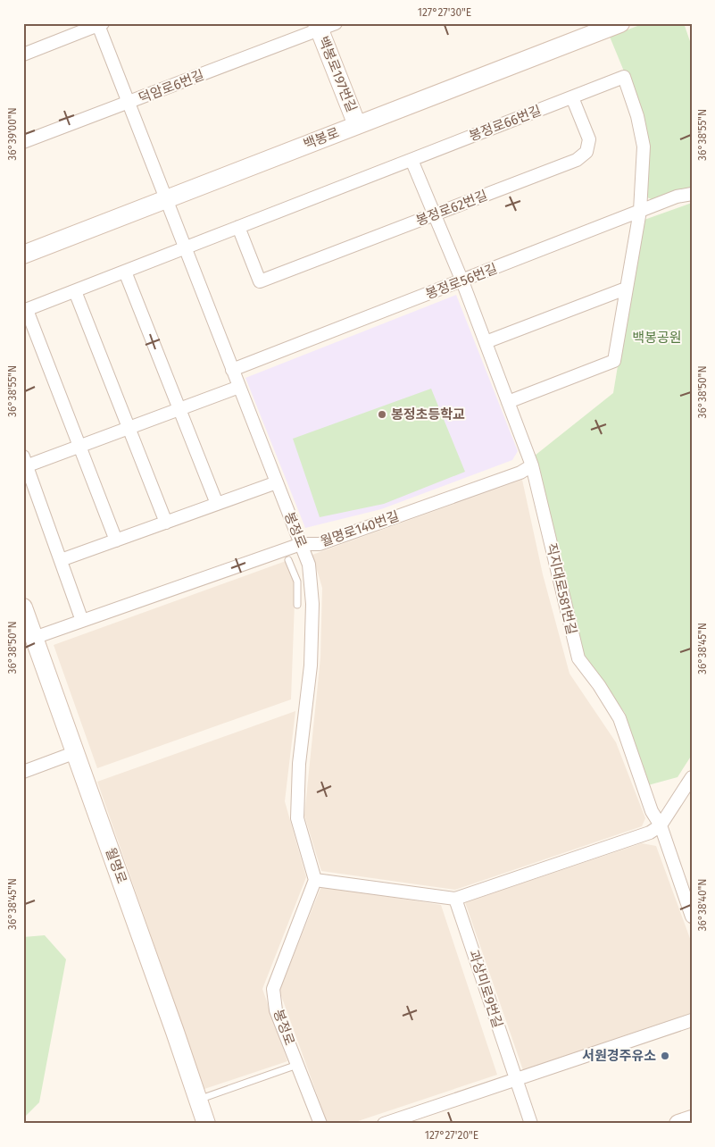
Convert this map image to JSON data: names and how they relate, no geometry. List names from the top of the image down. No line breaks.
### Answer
{"streets":{"street":["백봉로197번길","덕암로6번길","봉정로66번길","백봉로","봉정로62번길","봉정로56번길","월명로140번길","봉정로","직지대로581번길","월명로","과상미로9번길"]},"crossings":[["백봉로197번길","덕암로6번길"],["백봉로197번길","백봉로"],["덕암로6번길","봉정로"],["봉정로66번길","봉정로62번길"],["봉정로66번길","봉정로56번길"],["봉정로66번길","봉정로"],["봉정로66번길","직지대로581번길"],["백봉로","봉정로"],["봉정로62번길","직지대로581번길"],["봉정로56번길","봉정로"],["봉정로56번길","직지대로581번길"],["월명로140번길","봉정로"],["월명로140번길","직지대로581번길"],["월명로140번길","월명로"]],"parks":["백봉공원"],"places":["봉정초등학교","서원경주유소"],"coordinates":["127°27'30\"E","36°39'00\"N","36°38'55\"N","36°38'50\"N","36°38'45\"N","36°38'40\"N","127°27'20\"E"]}
